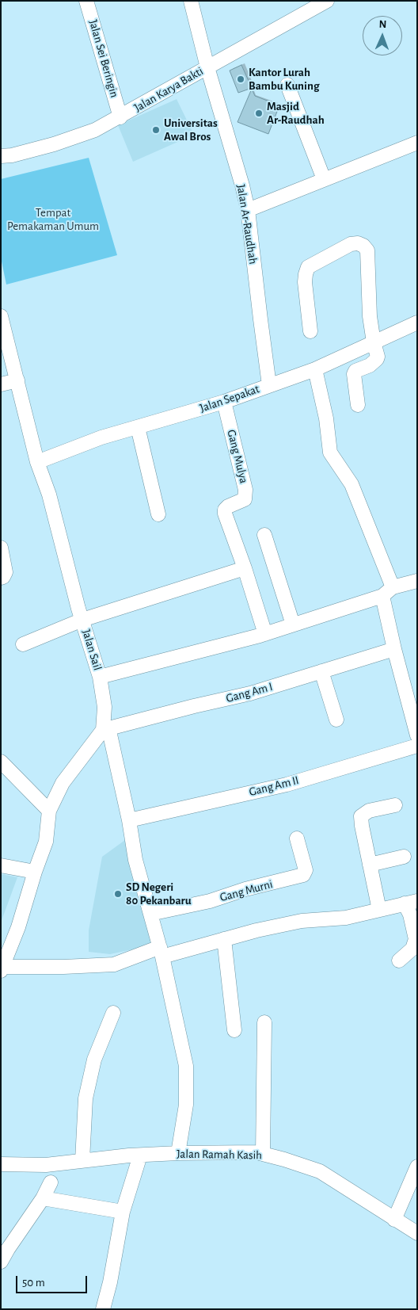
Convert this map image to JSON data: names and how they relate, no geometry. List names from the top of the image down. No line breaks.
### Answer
{"streets":{"street":["Jalan Sei Beringin","Jalan Karya Bakti","Jalan Ar-Raudhah","Jalan Sepakat","Gang Mulya","Jalan Sail","Gang Am I","Gang Am II","Gang Murni","Jalan Ramah Kasih"]},"crossings":[["Jalan Sei Beringin","Jalan Karya Bakti"],["Jalan Karya Bakti","Jalan Ar-Raudhah"],["Jalan Ar-Raudhah","Jalan Sepakat"],["Jalan Sepakat","Gang Mulya"],["Jalan Sepakat","Jalan Sail"],["Jalan Sail","Gang Am I"],["Jalan Sail","Gang Am II"],["Jalan Sail","Gang Murni"],["Jalan Sail","Jalan Ramah Kasih"]],"parks":["Tempat Pemakaman Umum"],"places":["Kantor Lurah Bambu Kuning","Masjid Ar-Raudhah","Universitas Awal Bros","SD Negeri 80 Pekanbaru"],"scale_bar":"50 m","north":"top"}
